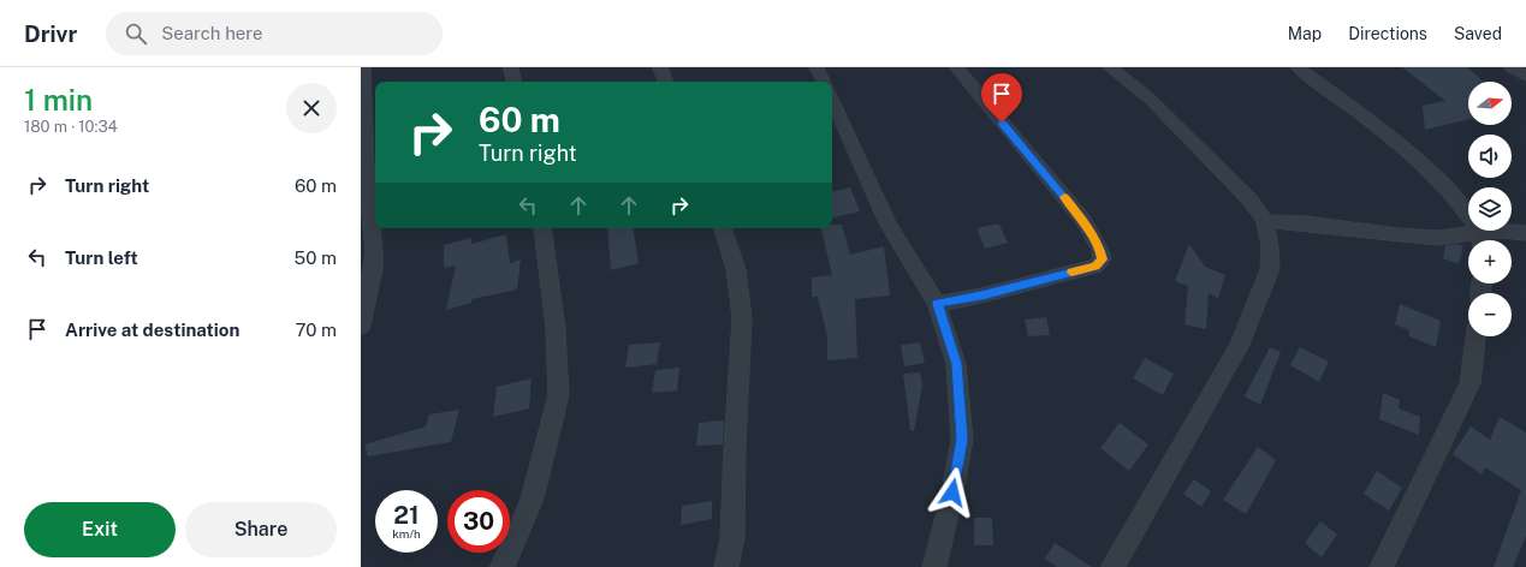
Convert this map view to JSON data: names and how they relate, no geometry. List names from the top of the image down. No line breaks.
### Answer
{"north":"right","page":{"header":"Drivr","search":"Search here","nav":["Map","Directions","Saved"],"heading":["1 min","180 m · 10:34"],"map_buttons":["+","−"],"turn":["60 m","Turn right"],"list":[{"name":"Turn right","value":"60 m"},{"name":"Turn left","value":"50 m"},{"name":"Arrive at destination","value":"70 m"}],"speed":"21 km/h","limit":"30","buttons":["Exit","Share"]}}
